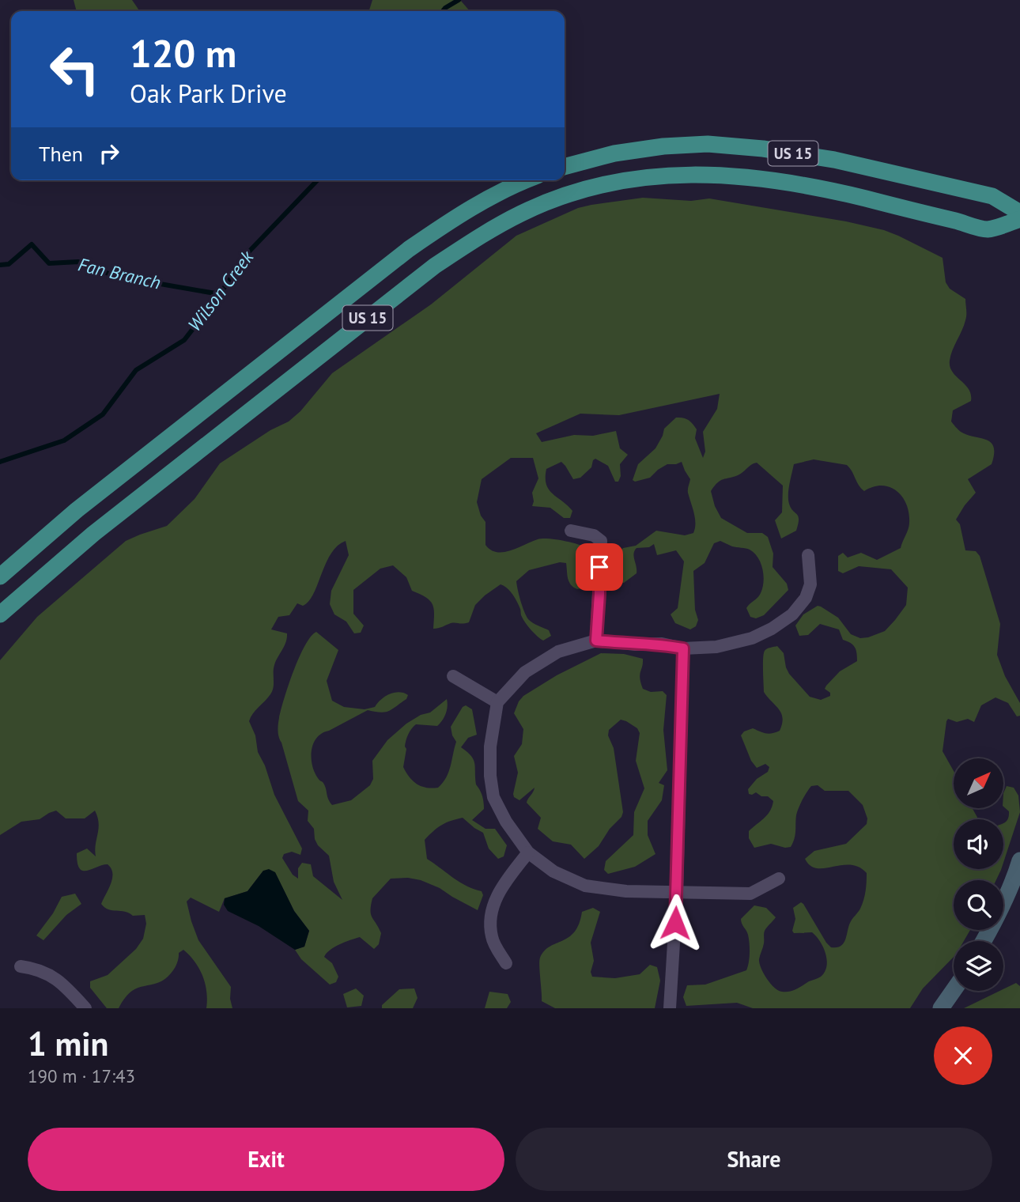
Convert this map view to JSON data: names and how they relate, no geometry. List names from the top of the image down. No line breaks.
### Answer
{"streets":{"highway":["US 15"]},"water":["Fan Branch","Wilson Creek"],"north":"top right","page":{"turn":["120 m","Oak Park Drive"],"then":"Then","heading":["1 min","190 m · 17:43"],"buttons":["Exit","Share"]}}
